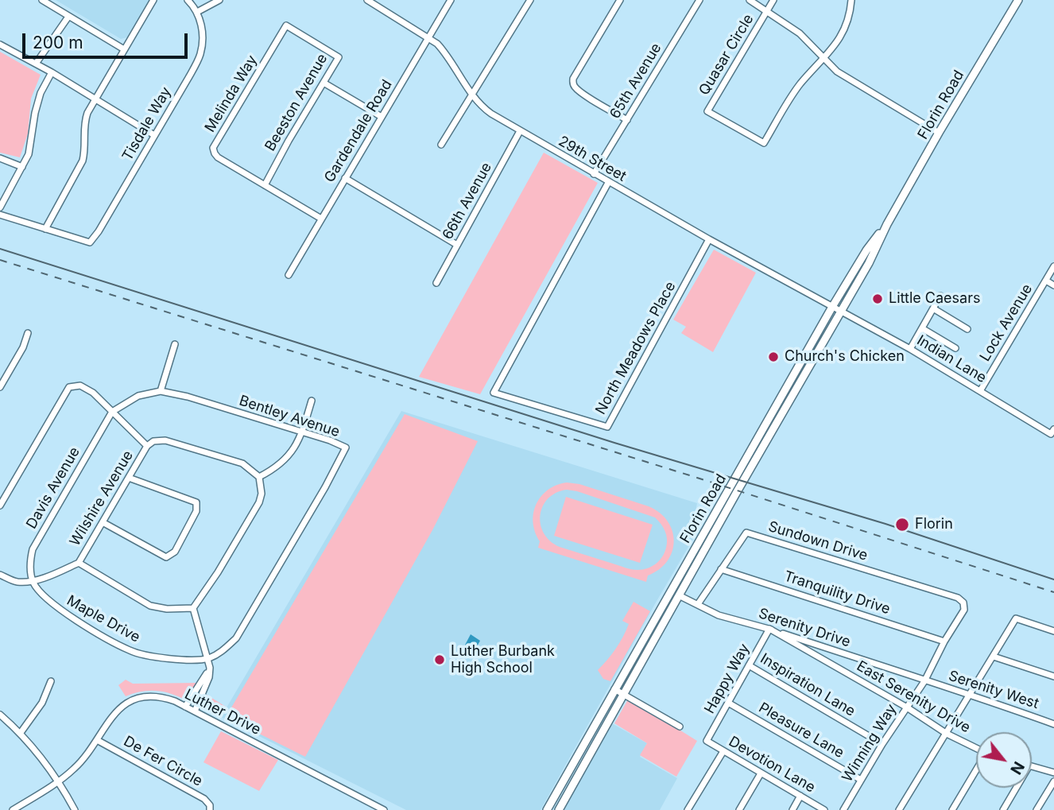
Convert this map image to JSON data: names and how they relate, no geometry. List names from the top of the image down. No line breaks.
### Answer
{"streets":{"main road":["Florin Road"],"street":["Quasar Circle","65th Avenue","Melinda Way","Beeston Avenue","Tisdale Way","Gardendale Road","29th Street","66th Avenue","Lock Avenue","North Meadows Place","Indian Lane","Bentley Avenue","Davis Avenue","Wilshire Avenue","Sundown Drive","Tranquility Drive","Maple Drive","Serenity Drive","Happy Way","Inspiration Lane","Serenity West","East Serenity Drive","Luther Drive","Pleasure Lane","Winning Way","De Fer Circle","Devotion Lane"]},"crossings":[["65th Avenue","29th Street"],["Melinda Way","Beeston Avenue"],["Melinda Way","Gardendale Road"],["Florin Road","29th Street"],["Florin Road","Indian Lane"],["Florin Road","Serenity Drive"],["Gardendale Road","29th Street"],["29th Street","66th Avenue"],["29th Street","North Meadows Place"],["29th Street","Indian Lane"],["Lock Avenue","Indian Lane"],["Bentley Avenue","Davis Avenue"],["Bentley Avenue","Maple Drive"],["Davis Avenue","Maple Drive"],["Sundown Drive","Tranquility Drive"],["Sundown Drive","Serenity Drive"],["Sundown Drive","Winning Way"],["Tranquility Drive","Winning Way"],["Serenity Drive","Happy Way"],["Serenity Drive","Serenity West"],["Serenity Drive","East Serenity Drive"],["Serenity Drive","Winning Way"],["Happy Way","Inspiration Lane"],["Happy Way","East Serenity Drive"],["Happy Way","Pleasure Lane"],["Happy Way","Devotion Lane"],["Inspiration Lane","Winning Way"],["Serenity West","Winning Way"],["East Serenity Drive","Winning Way"],["Luther Drive","De Fer Circle"],["Pleasure Lane","Winning Way"]],"places":["Little Caesars","Church's Chicken","Florin","Luther Burbank High School"],"scale_bar":"200 m","north":"bottom right"}
